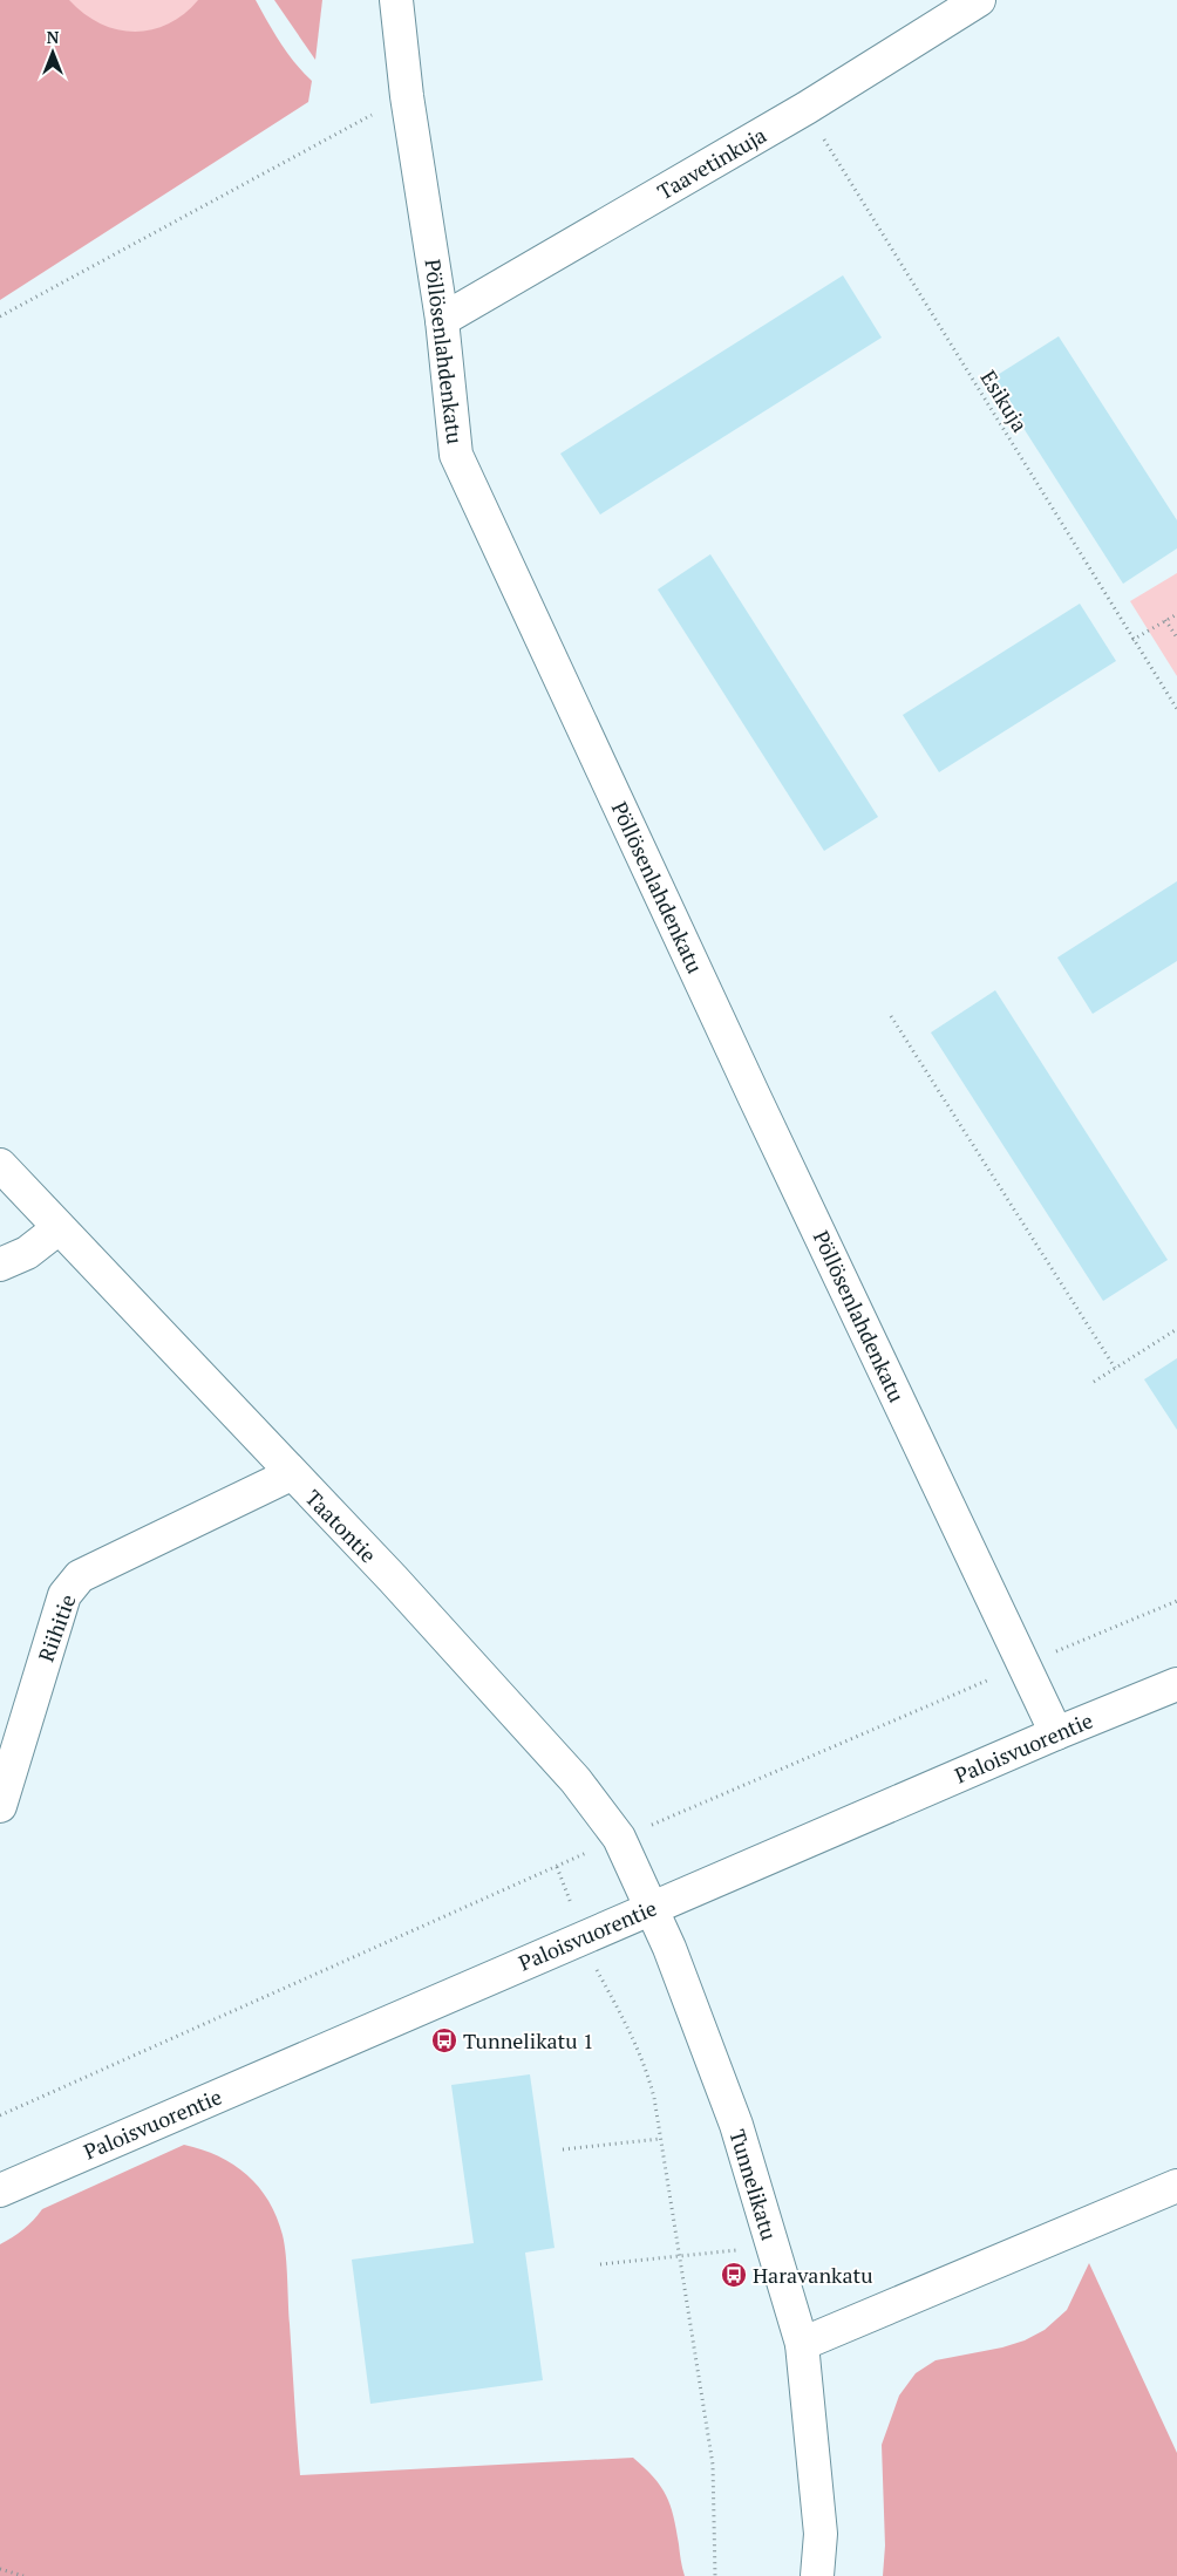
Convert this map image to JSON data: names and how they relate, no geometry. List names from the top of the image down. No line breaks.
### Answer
{"streets":{"street":["Taavetinkuja","Pöllösenlahdenkatu","Taatontie","Riihitie","Paloisvuorentie","Tunnelikatu"],"path":["Esikuja"]},"crossings":[["Taavetinkuja","Pöllösenlahdenkatu"],["Taavetinkuja","Esikuja"],["Pöllösenlahdenkatu","Paloisvuorentie"],["Taatontie","Riihitie"],["Taatontie","Paloisvuorentie"],["Taatontie","Tunnelikatu"],["Paloisvuorentie","Tunnelikatu"]],"places":{"bus stop":["Tunnelikatu 1","Haravankatu"]},"north":"top"}
